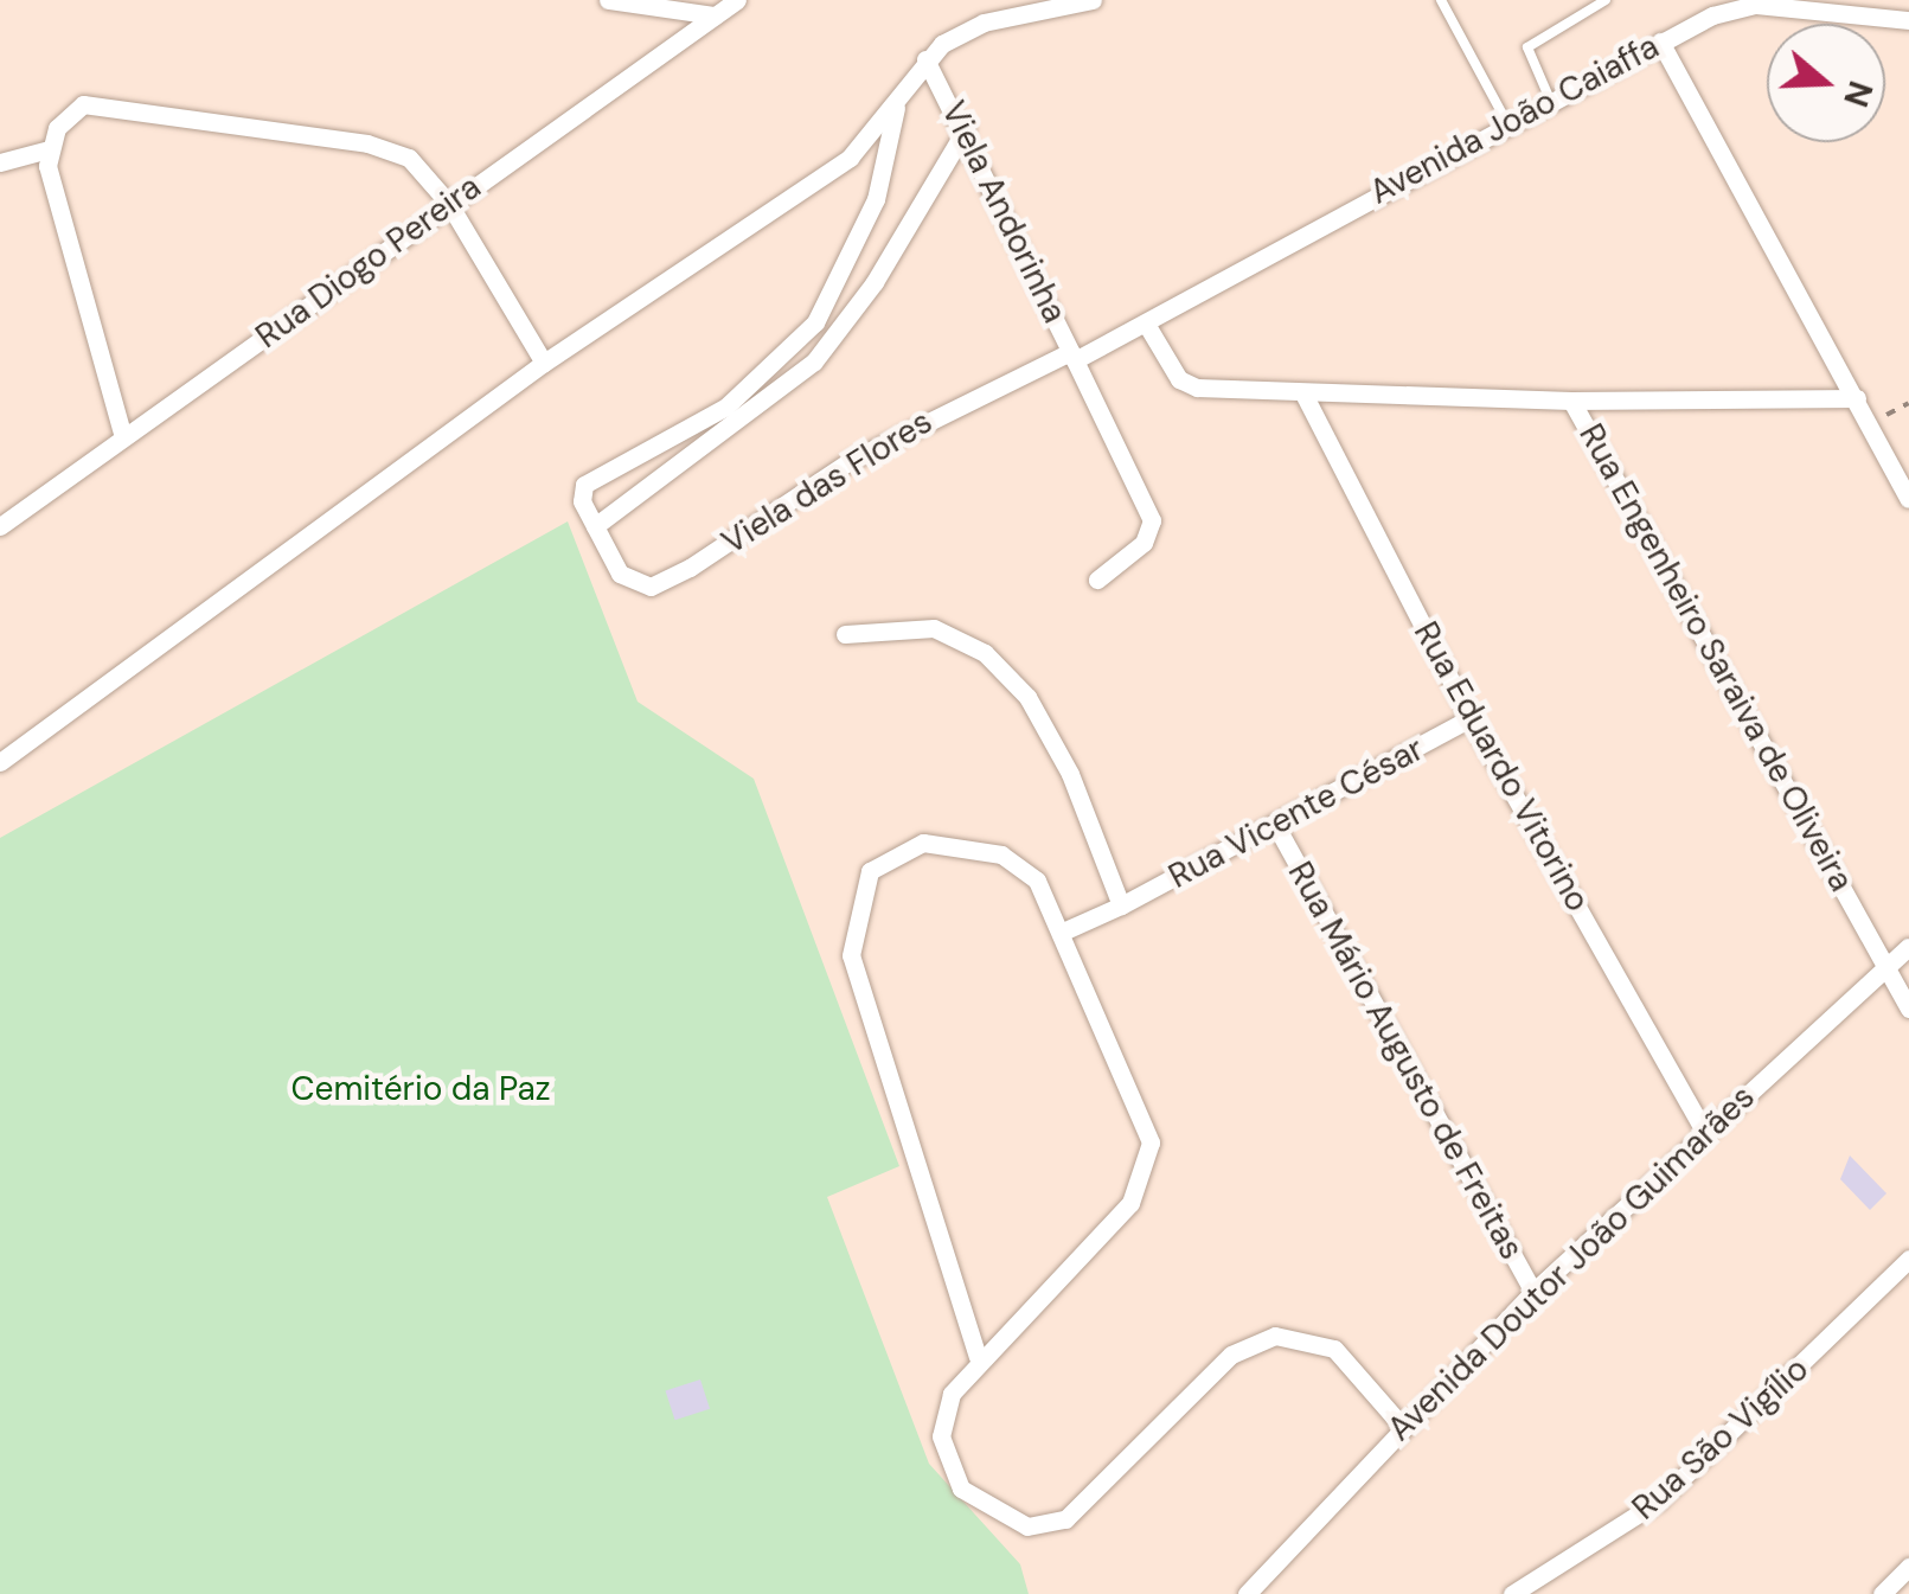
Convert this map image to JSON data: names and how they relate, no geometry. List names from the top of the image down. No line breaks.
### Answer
{"streets":{"street":["Avenida João Caiaffa","Viela Andorinha","Rua Diogo Pereira","Viela das Flores","Rua Engenheiro Saraiva de Oliveira","Rua Eduardo Vitorino","Rua Vicente César","Rua Mário Augusto de Freitas","Avenida Doutor João Guimarães","Rua São Vigílio"]},"crossings":[["Avenida João Caiaffa","Viela Andorinha"],["Avenida João Caiaffa","Rua Engenheiro Saraiva de Oliveira"],["Viela Andorinha","Viela das Flores"],["Viela Andorinha","Rua Engenheiro Saraiva de Oliveira"],["Rua Engenheiro Saraiva de Oliveira","Rua Eduardo Vitorino"],["Rua Engenheiro Saraiva de Oliveira","Avenida Doutor João Guimarães"],["Rua Eduardo Vitorino","Rua Vicente César"],["Rua Eduardo Vitorino","Avenida Doutor João Guimarães"],["Rua Vicente César","Rua Mário Augusto de Freitas"],["Rua Mário Augusto de Freitas","Avenida Doutor João Guimarães"]],"parks":["Cemitério da Paz"],"north":"right"}
